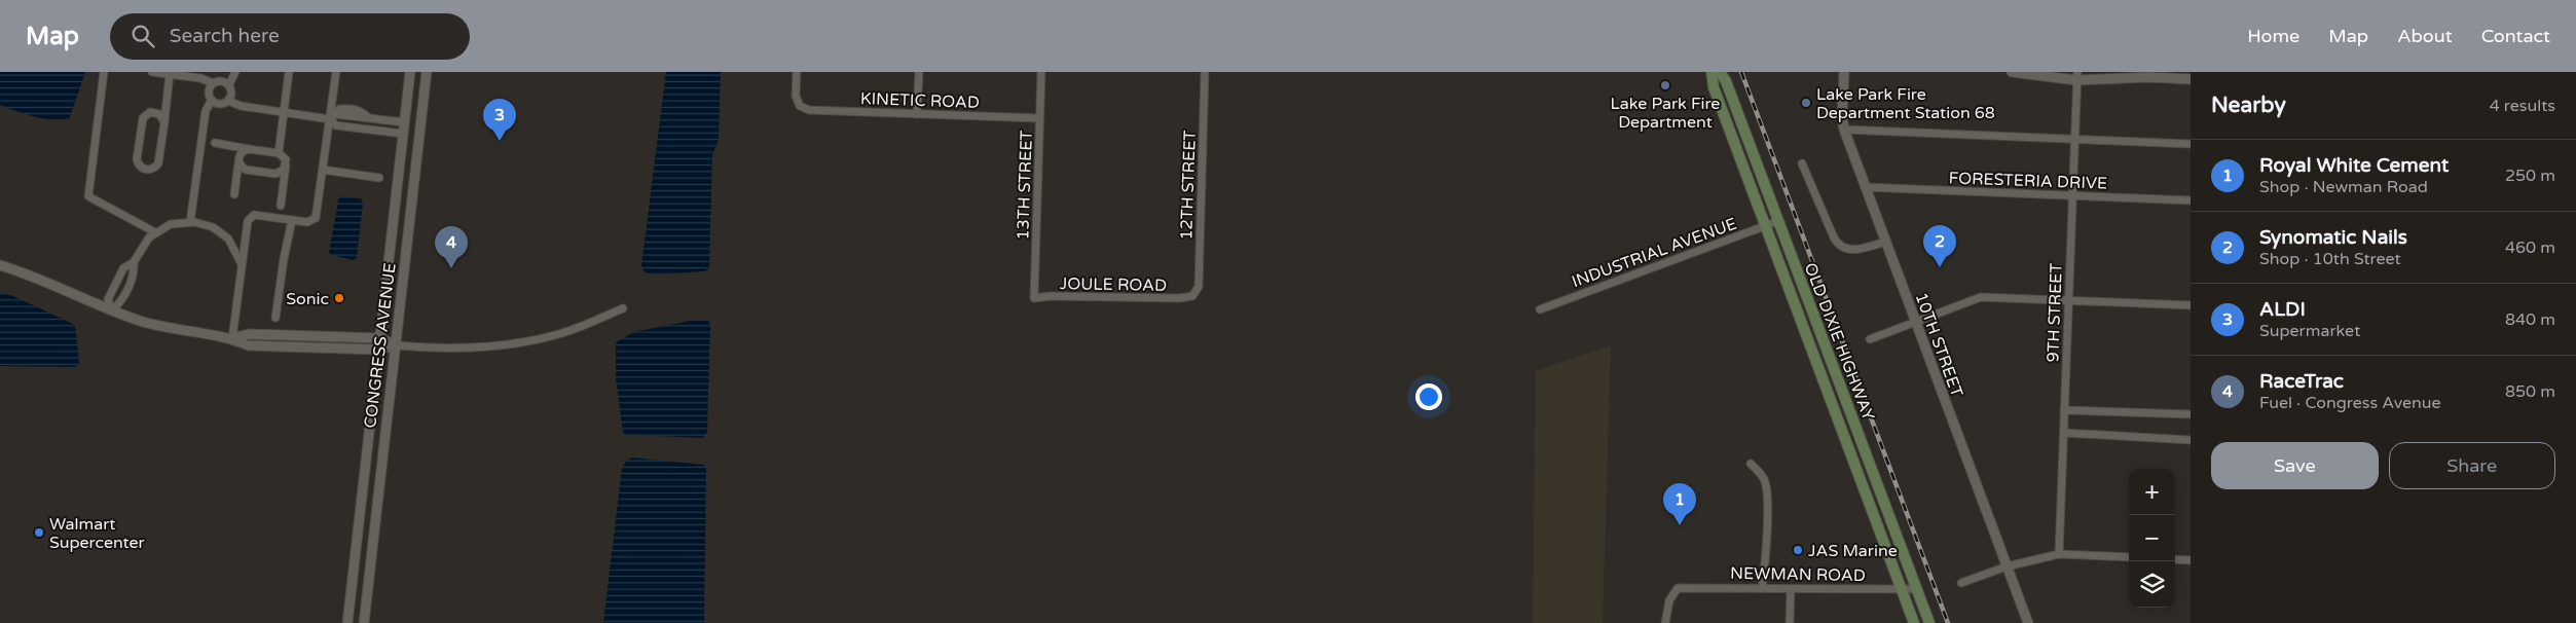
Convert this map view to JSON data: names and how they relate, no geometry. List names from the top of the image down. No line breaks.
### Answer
{"streets":{"main road":["OLD DIXIE HIGHWAY"],"street":["KINETIC ROAD","FORESTERIA DRIVE","13TH STREET","12TH STREET","INDUSTRIAL AVENUE","JOULE ROAD","9TH STREET","10TH STREET","CONGRESS AVENUE","NEWMAN ROAD"]},"crossings":[["KINETIC ROAD","13TH STREET"],["FORESTERIA DRIVE","9TH STREET"],["FORESTERIA DRIVE","10TH STREET"],["13TH STREET","JOULE ROAD"],["12TH STREET","JOULE ROAD"],["INDUSTRIAL AVENUE","OLD DIXIE HIGHWAY"],["OLD DIXIE HIGHWAY","NEWMAN ROAD"]],"places":["Lake Park Fire Department","Lake Park Fire Department Station 68","Sonic","Walmart Supercenter","JAS Marine"],"page":{"header":"Map","search":"Search here","nav":["Home","Map","About","Contact"],"heading":["Nearby","4 results"],"pins":["3","2","4","1"],"list":[{"mark":"1","name":"Royal White Cement","note":"Shop · Newman Road","value":"250 m"},{"mark":"2","name":"Synomatic Nails","note":"Shop · 10th Street","value":"460 m"},{"mark":"3","name":"ALDI","note":"Supermarket","value":"840 m"},{"mark":"4","name":"RaceTrac","note":"Fuel · Congress Avenue","value":"850 m"}],"buttons":["Save","Share"],"map_buttons":["+","−"]}}
